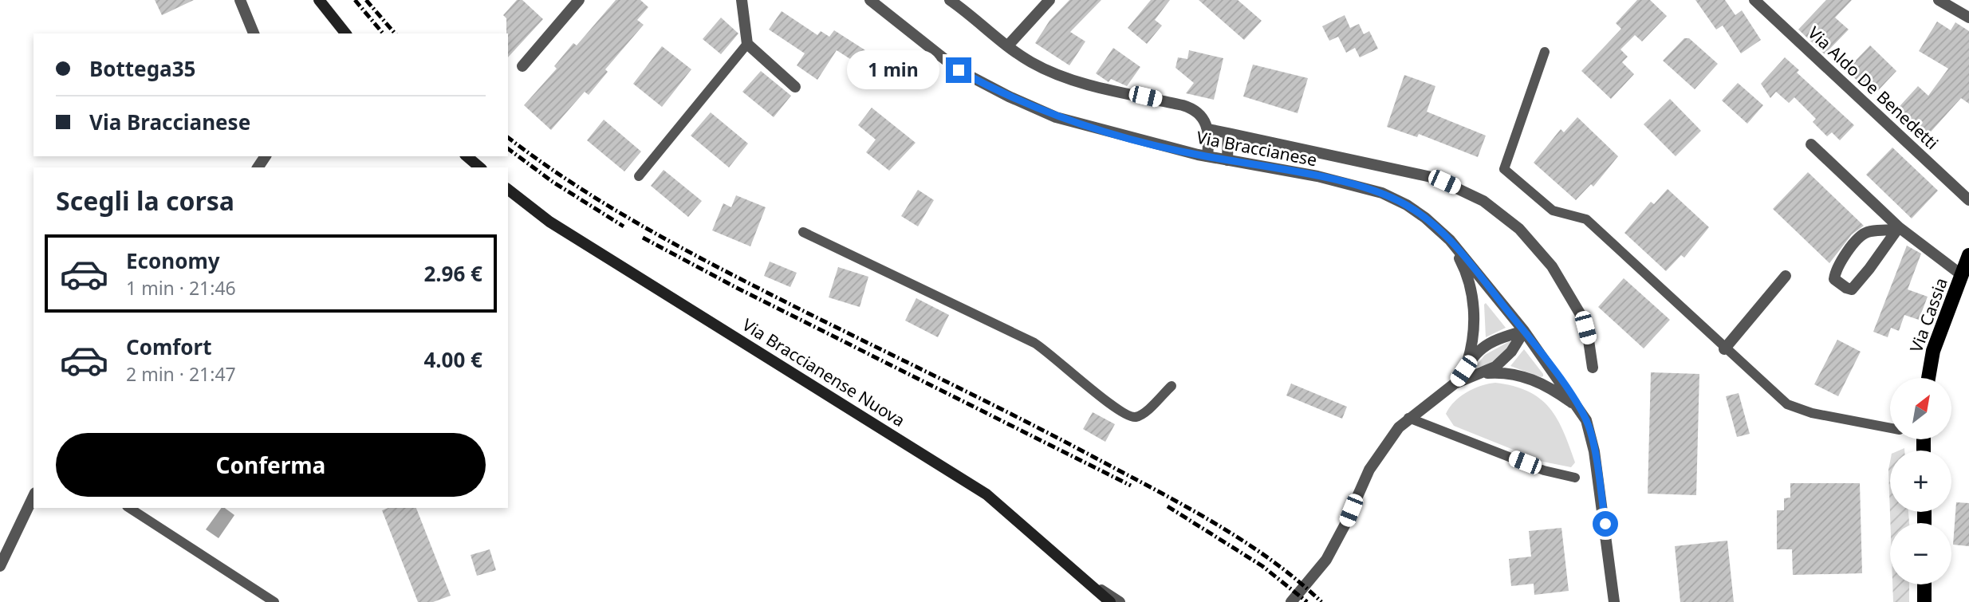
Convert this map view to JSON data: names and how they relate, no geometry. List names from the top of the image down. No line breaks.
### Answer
{"streets":{"main road":["Via Cassia","Via Braccianense Nuova"],"street":["Via Aldo De Benedetti","Via Braccianese"]},"north":"top right","page":{"banner":["Bottega35","Via Braccianese"],"bubble":"1 min","heading":"Scegli la corsa","list":[{"name":"Economy","note":"1 min · 21:46","value":"2.96 €"},{"name":"Comfort","note":"2 min · 21:47","value":"4.00 €"}],"map_buttons":["+","−"],"buttons":"Conferma"}}
